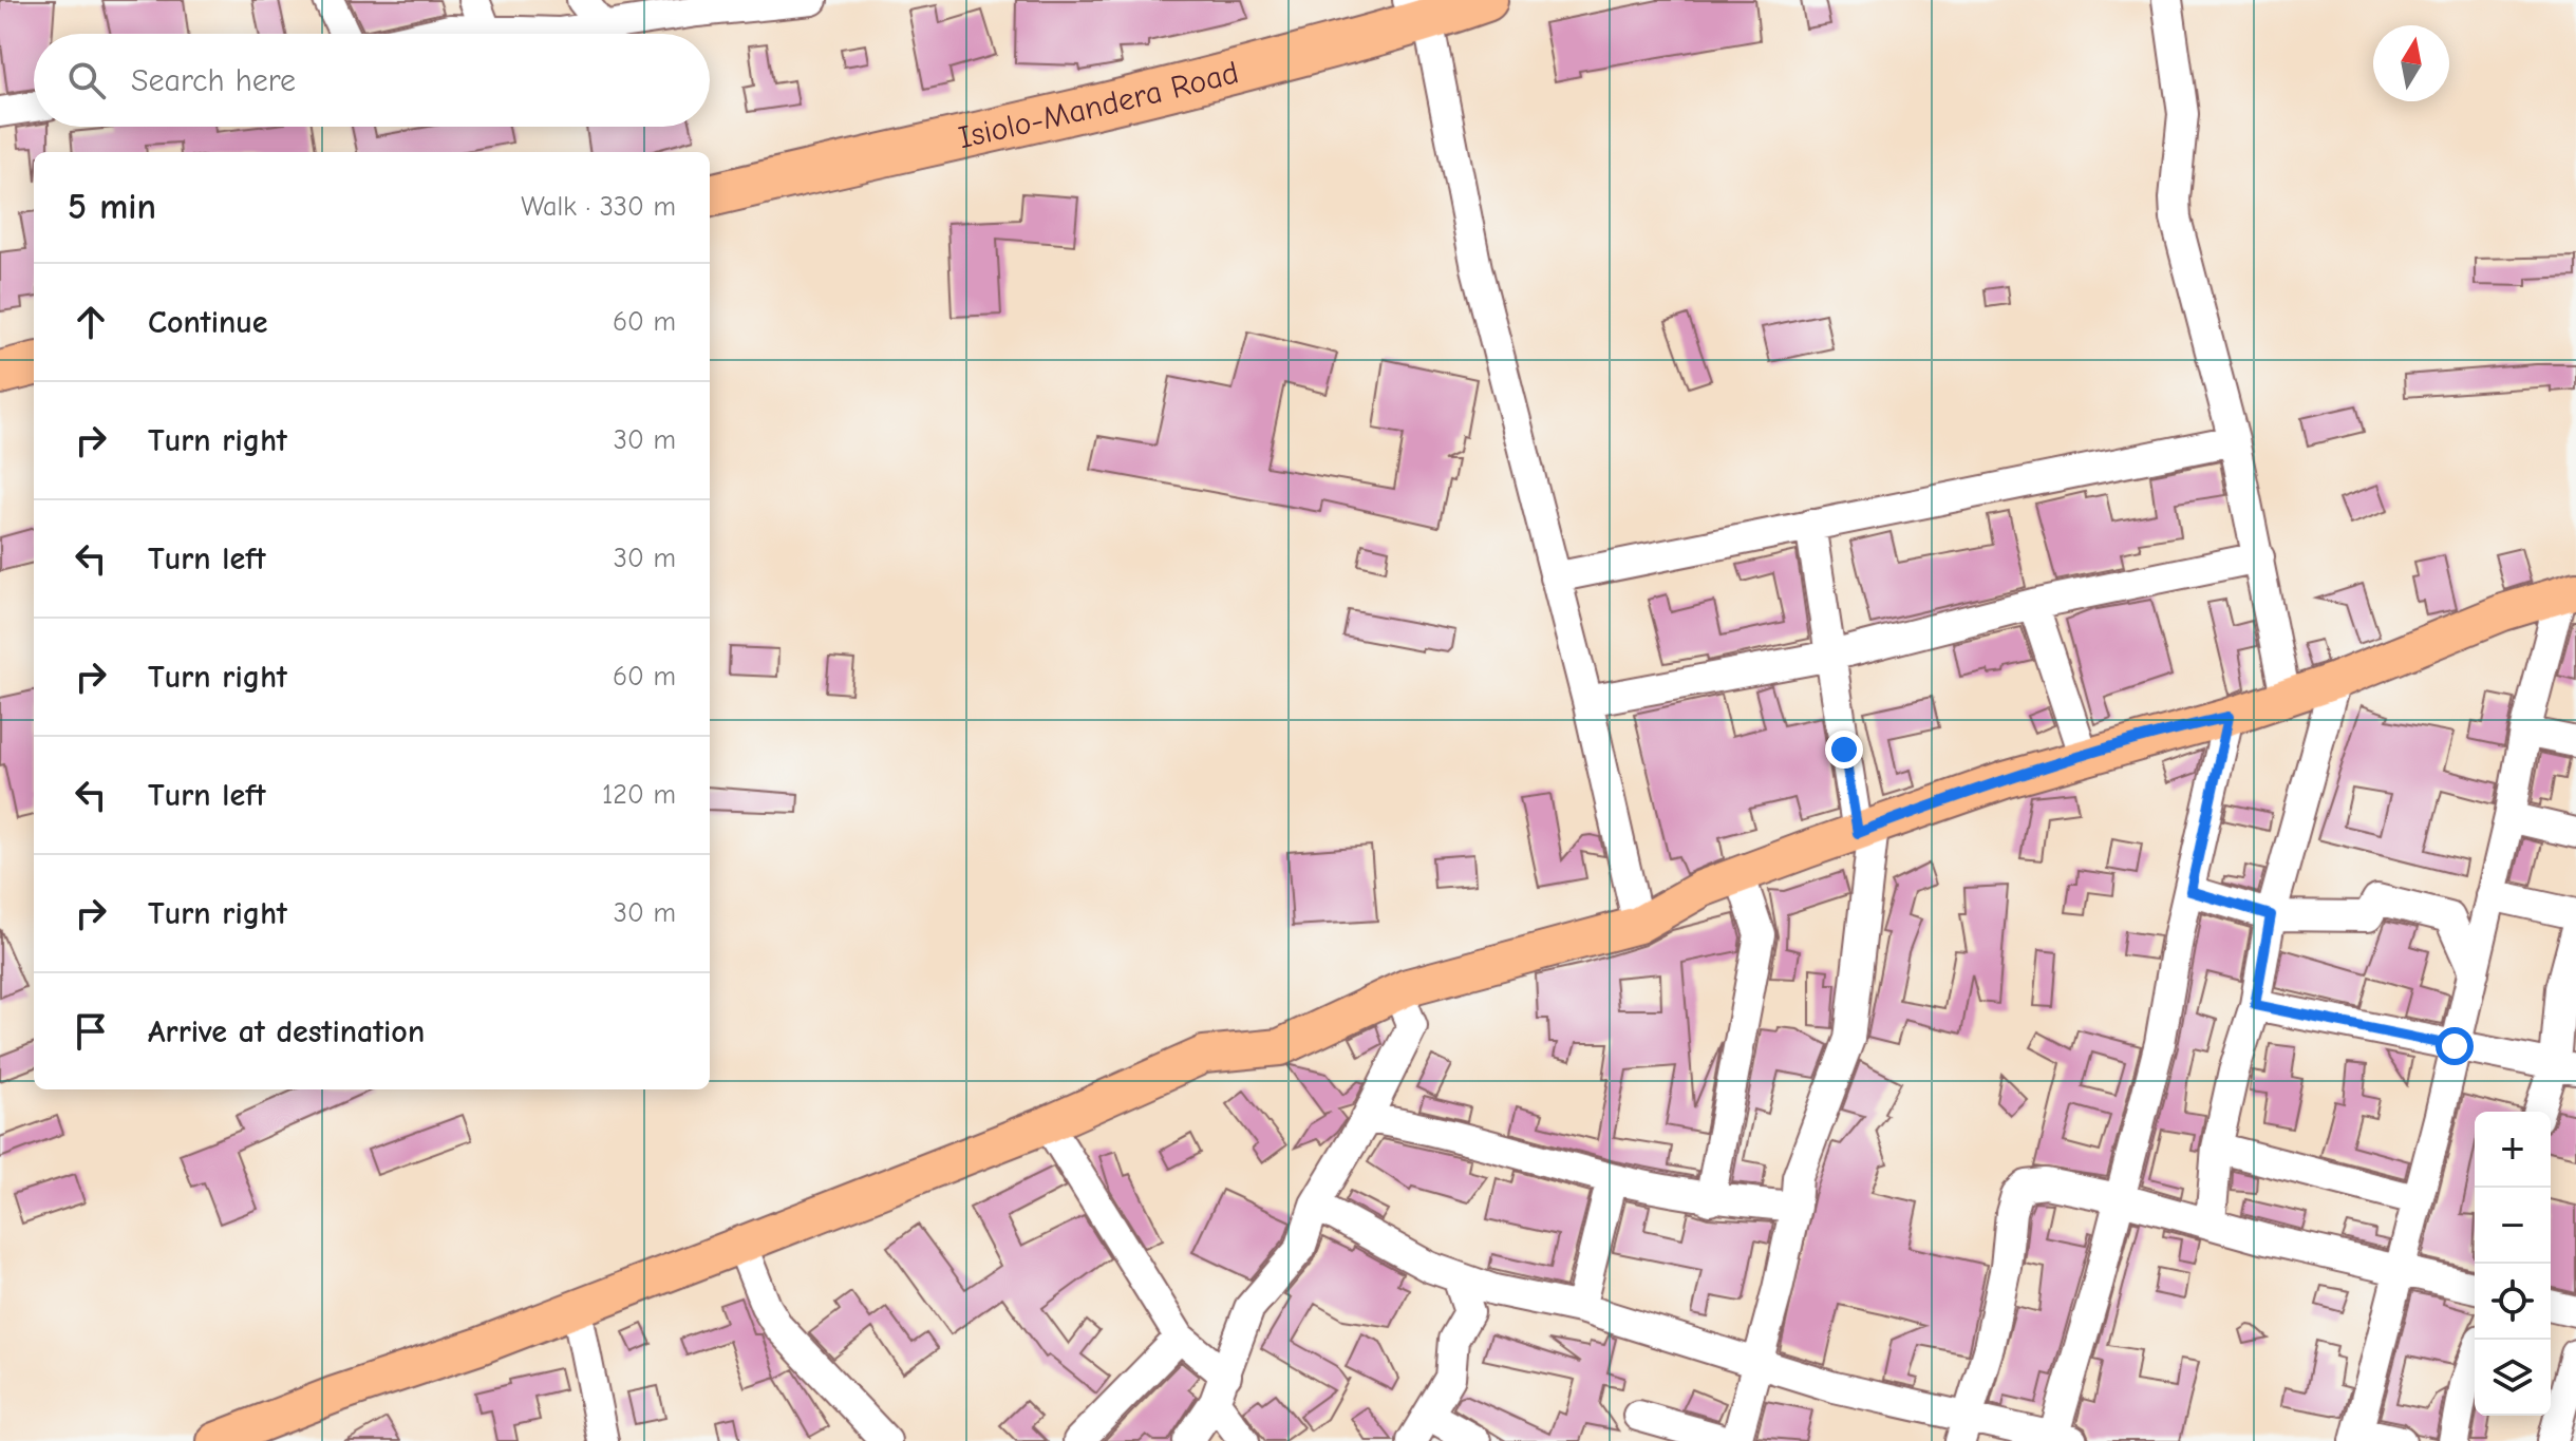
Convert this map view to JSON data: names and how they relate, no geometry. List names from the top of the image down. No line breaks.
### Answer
{"streets":{"highway":["Isiolo-Mandera Road"]},"north":"top","page":{"search":"Search here","heading":["5 min","Walk · 330 m"],"list":[["Continue","60 m"],["Turn right","30 m"],["Turn left","30 m"],["Turn right","60 m"],["Turn left","120 m"],["Turn right","30 m"],"Arrive at destination"],"map_buttons":["+","−"]}}
